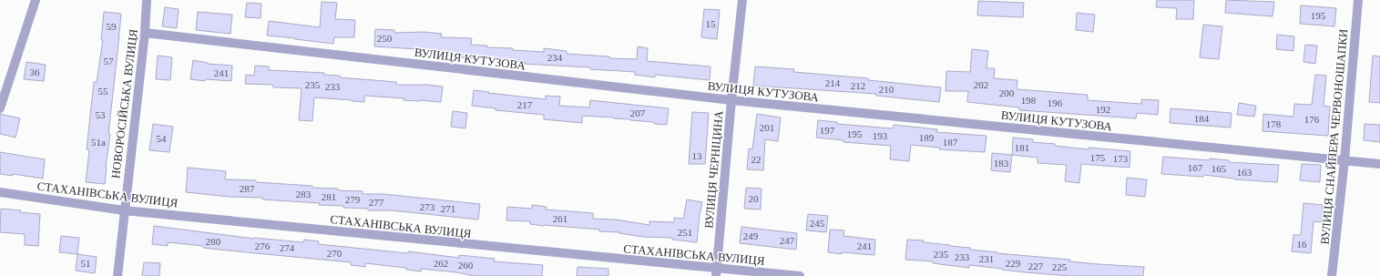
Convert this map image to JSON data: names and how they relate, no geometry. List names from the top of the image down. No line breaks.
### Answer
{"streets":{"street":["ВУЛИЦЯ КУТУЗОВА","НОВОРОСІЙСЬКА ВУЛИЦЯ","ВУЛИЦЯ СНАЙПЕРА ЧЕРВОНОШАПКИ","ВУЛИЦЯ ЧЕРНІЦИНА","СТАХАНІВСЬКА ВУЛИЦЯ"]},"crossings":[["ВУЛИЦЯ КУТУЗОВА","НОВОРОСІЙСЬКА ВУЛИЦЯ"],["ВУЛИЦЯ КУТУЗОВА","ВУЛИЦЯ СНАЙПЕРА ЧЕРВОНОШАПКИ"],["ВУЛИЦЯ КУТУЗОВА","ВУЛИЦЯ ЧЕРНІЦИНА"],["НОВОРОСІЙСЬКА ВУЛИЦЯ","СТАХАНІВСЬКА ВУЛИЦЯ"],["ВУЛИЦЯ ЧЕРНІЦИНА","СТАХАНІВСЬКА ВУЛИЦЯ"]],"house_numbers":["195","15","59","250","234","57","36","241","214","235","202","212","233","210","55","200","198","196","217","192","207","53","184","176","178","201","197","195","193","189","54","51а","187","181","13","175","173","22","183","167","165","163","287","283","281","20","279","277","273","271","261","245","251","249","247","280","16","276","241","274","270","235","233","231","51","262","229","260","227","225"]}
